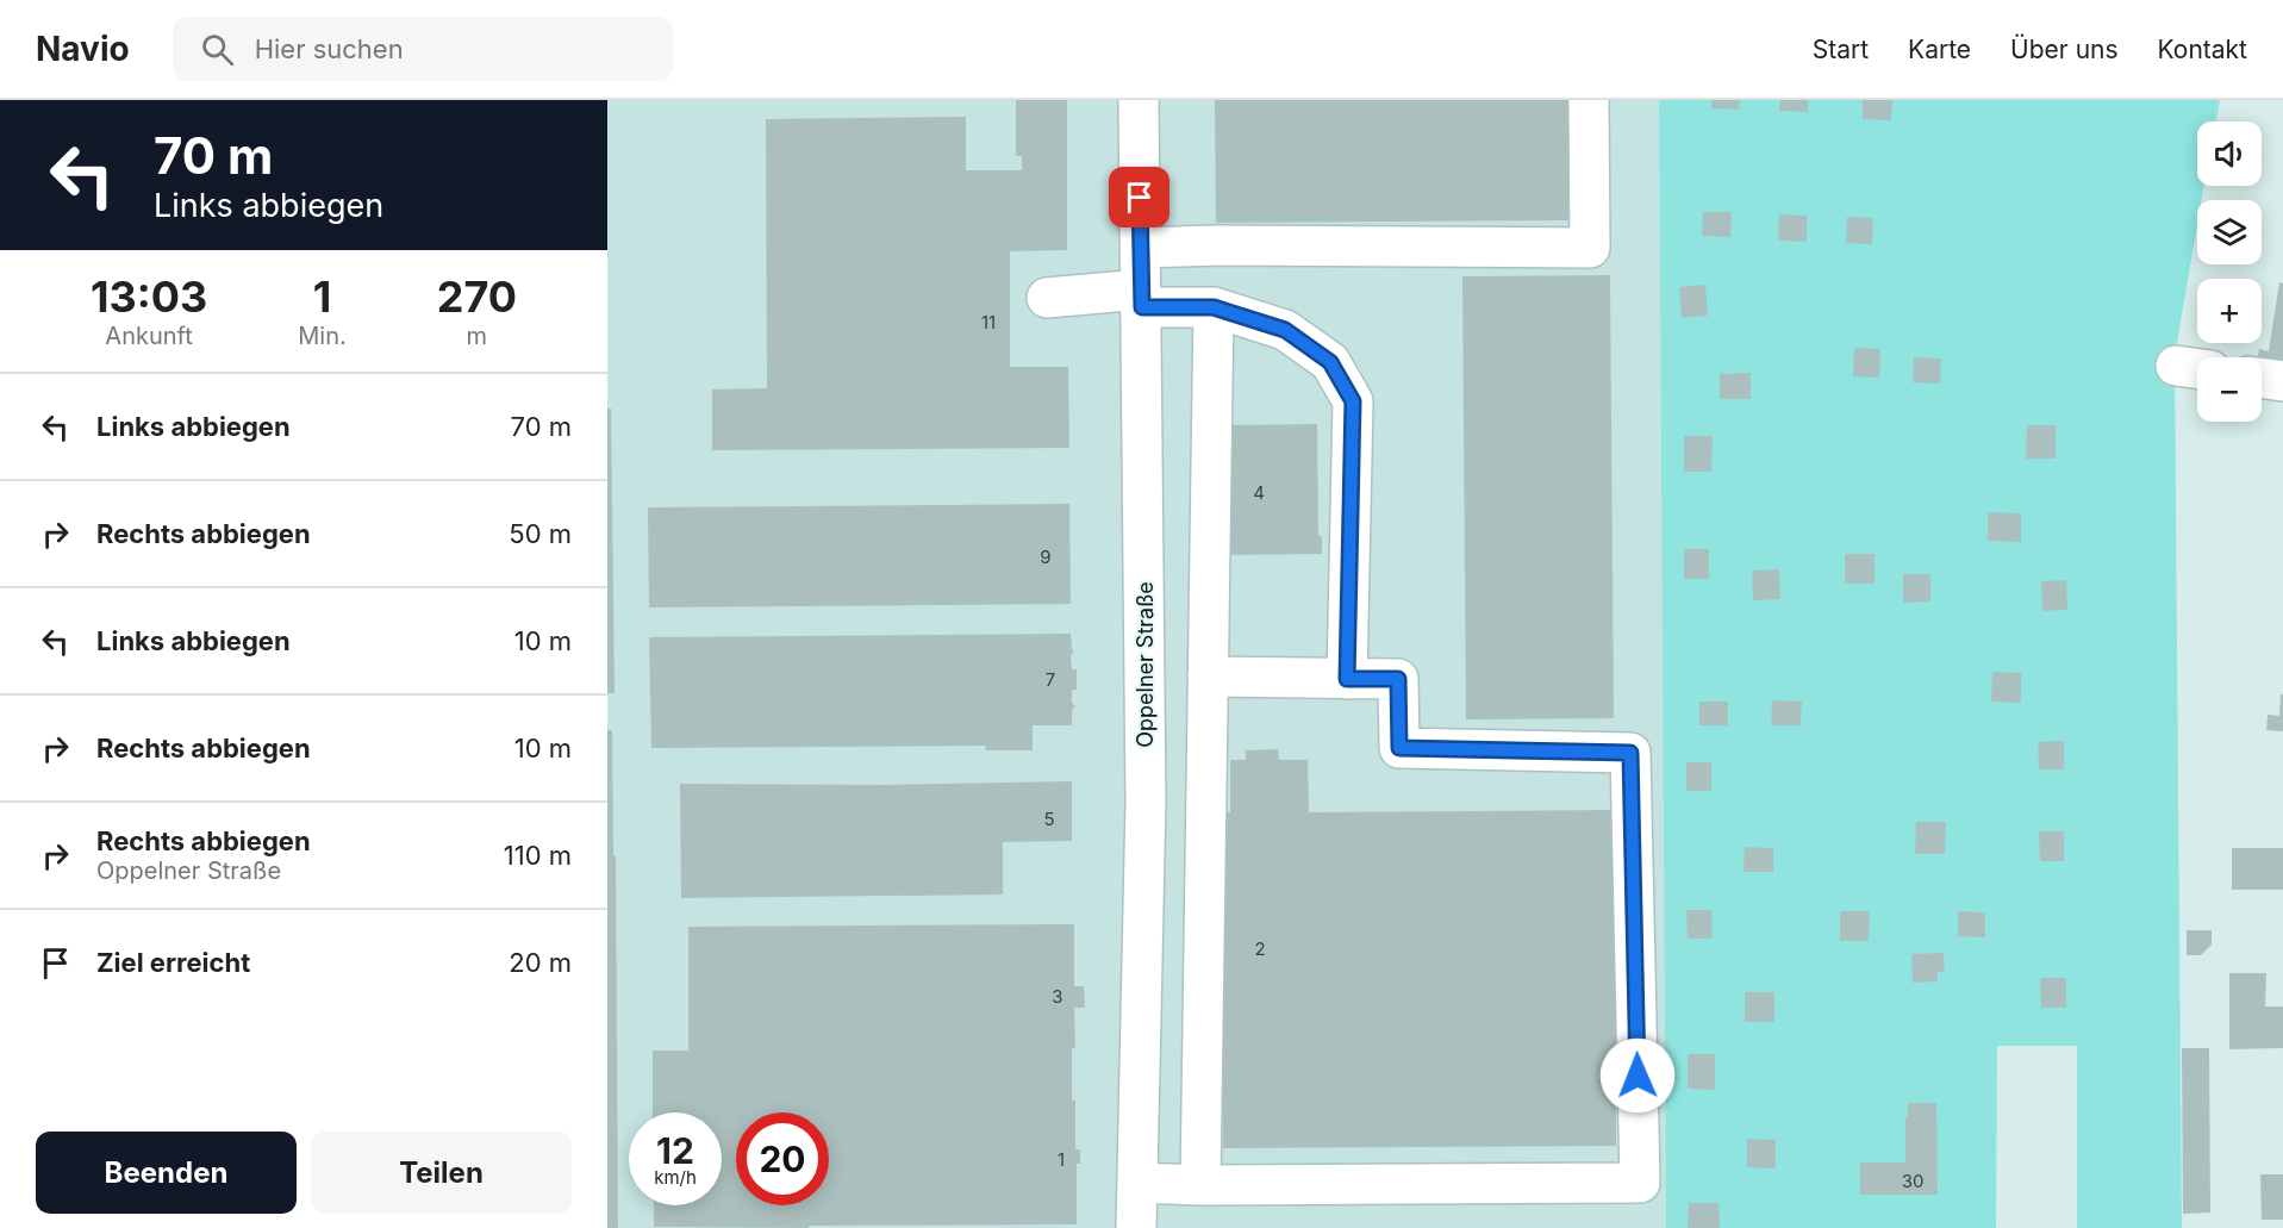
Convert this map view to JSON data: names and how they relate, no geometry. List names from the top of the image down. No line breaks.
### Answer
{"streets":{"street":["Oppelner Straße"]},"house_numbers":["11","4","9","7","5","2","3","1","30"],"page":{"header":"Navio","search":"Hier suchen","nav":["Start","Karte","Über uns","Kontakt"],"turn":["70 m","Links abbiegen"],"map_buttons":["+","−"],"eta":["13:03","Ankunft","1","Min.","270","m"],"list":[{"name":"Links abbiegen","value":"70 m"},{"name":"Rechts abbiegen","value":"50 m"},{"name":"Links abbiegen","value":"10 m"},{"name":"Rechts abbiegen","value":"10 m"},{"name":"Rechts abbiegen","note":"Oppelner Straße","value":"110 m"},{"name":"Ziel erreicht","value":"20 m"}],"speed":"12 km/h","limit":"20","buttons":["Beenden","Teilen"]}}
